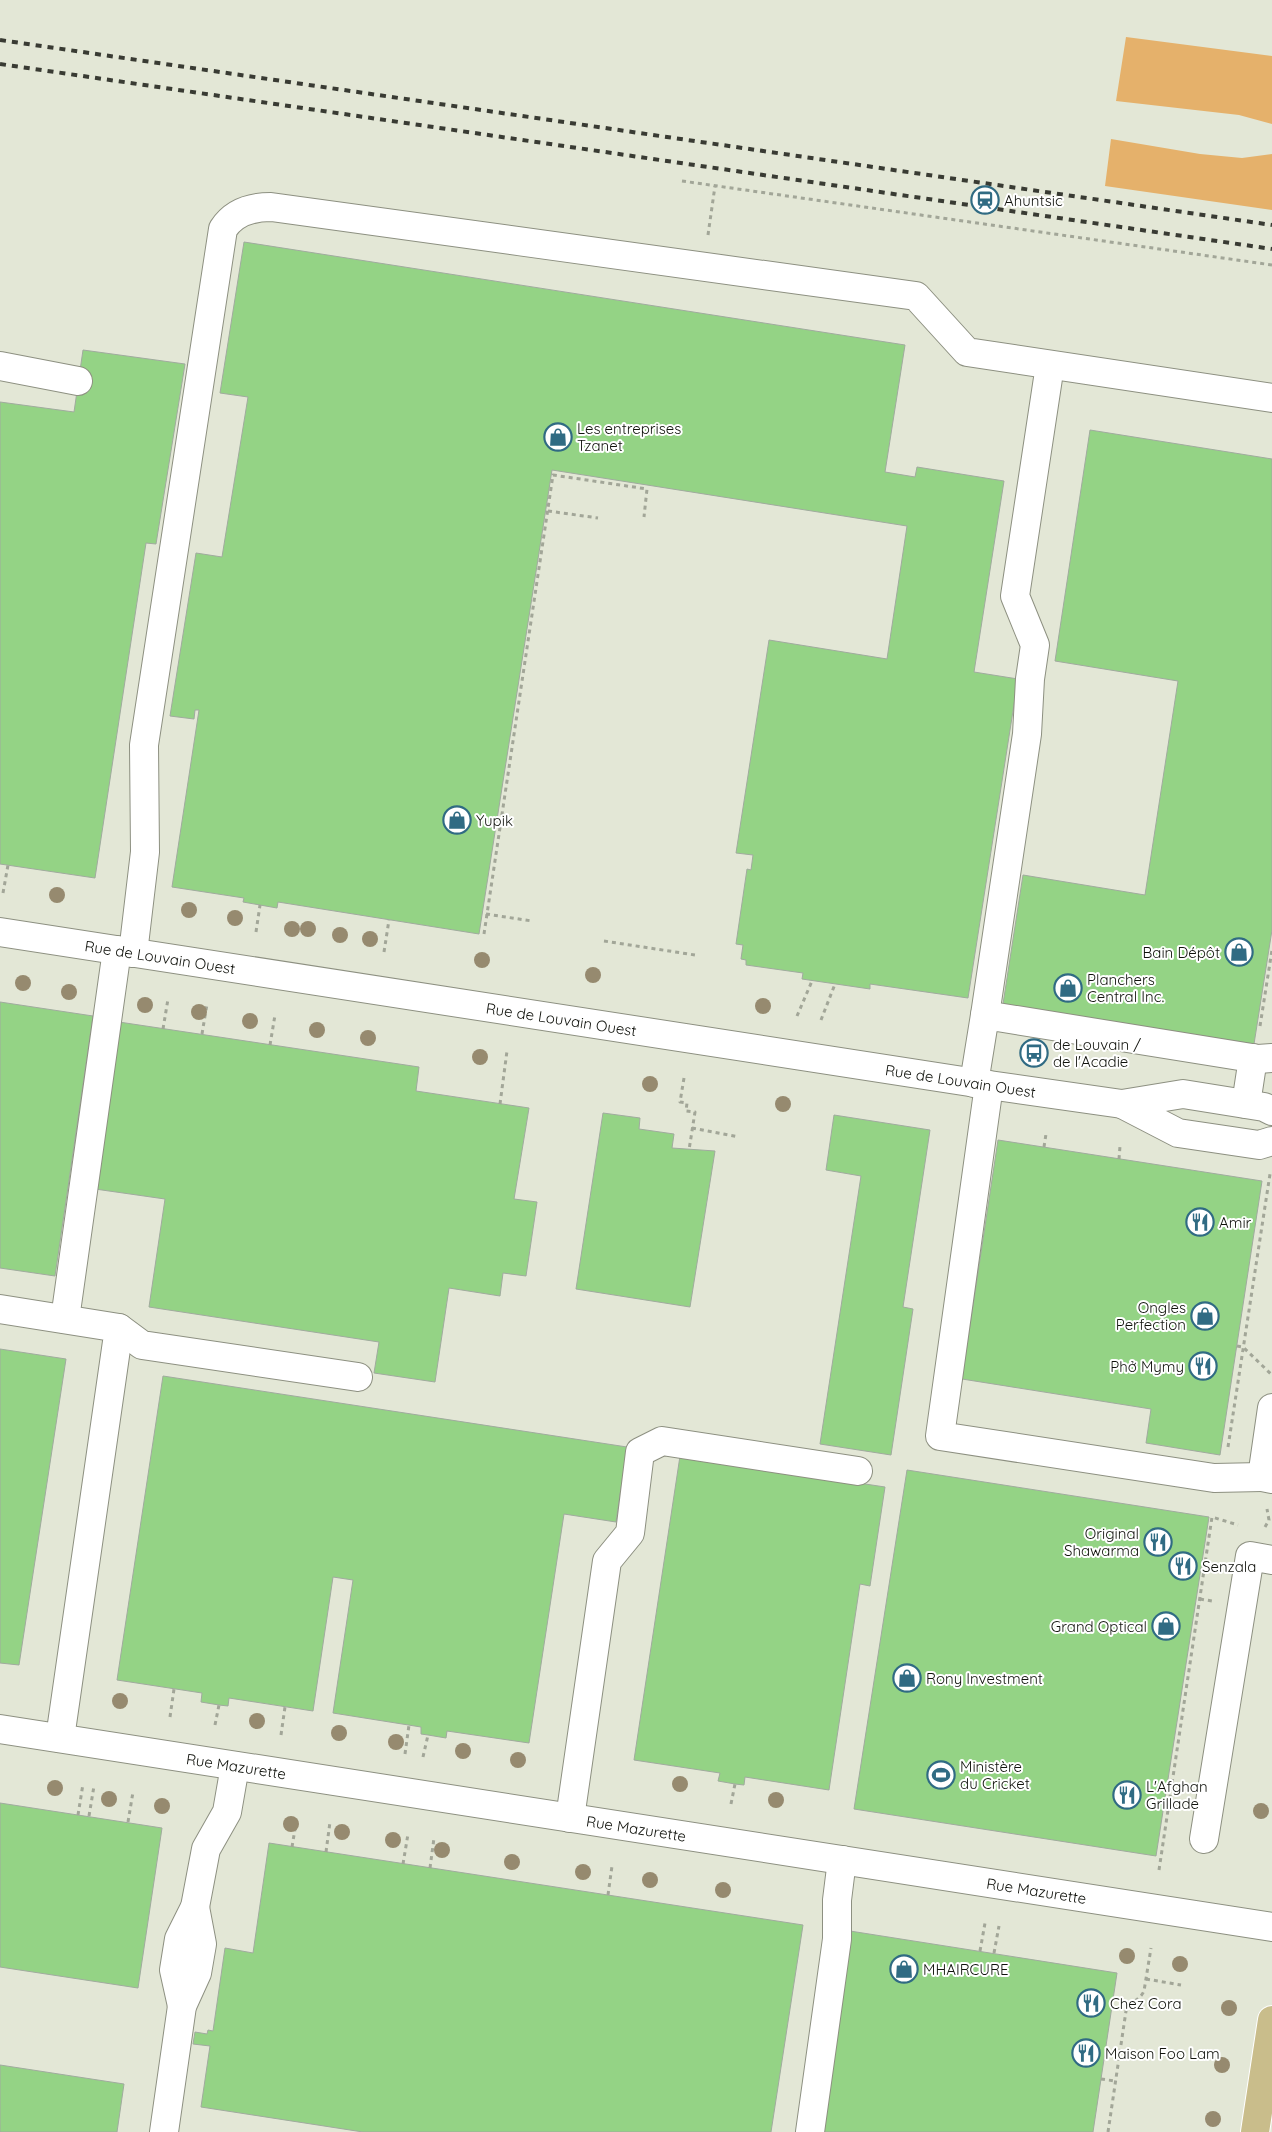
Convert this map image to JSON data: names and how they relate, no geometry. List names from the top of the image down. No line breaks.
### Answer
{"streets":{"street":["Rue de Louvain Ouest","Rue Mazurette"]},"places":{"station":["Ahuntsic"],"shop":["Les entreprises Tzanet","Yupik","Bain Dépôt","Planchers Central Inc.","Ongles Perfection","Grand Optical","Rony Investment","MHAIRCURE"],"bus stop":["de Louvain / de l'Acadie"],"restaurant":["Amir","Phở Mymy","Original Shawarma","Senzala","L'Afghan Grillade","Chez Cora","Maison Foo Lam"],"sports":["Ministère du Cricket"]}}
